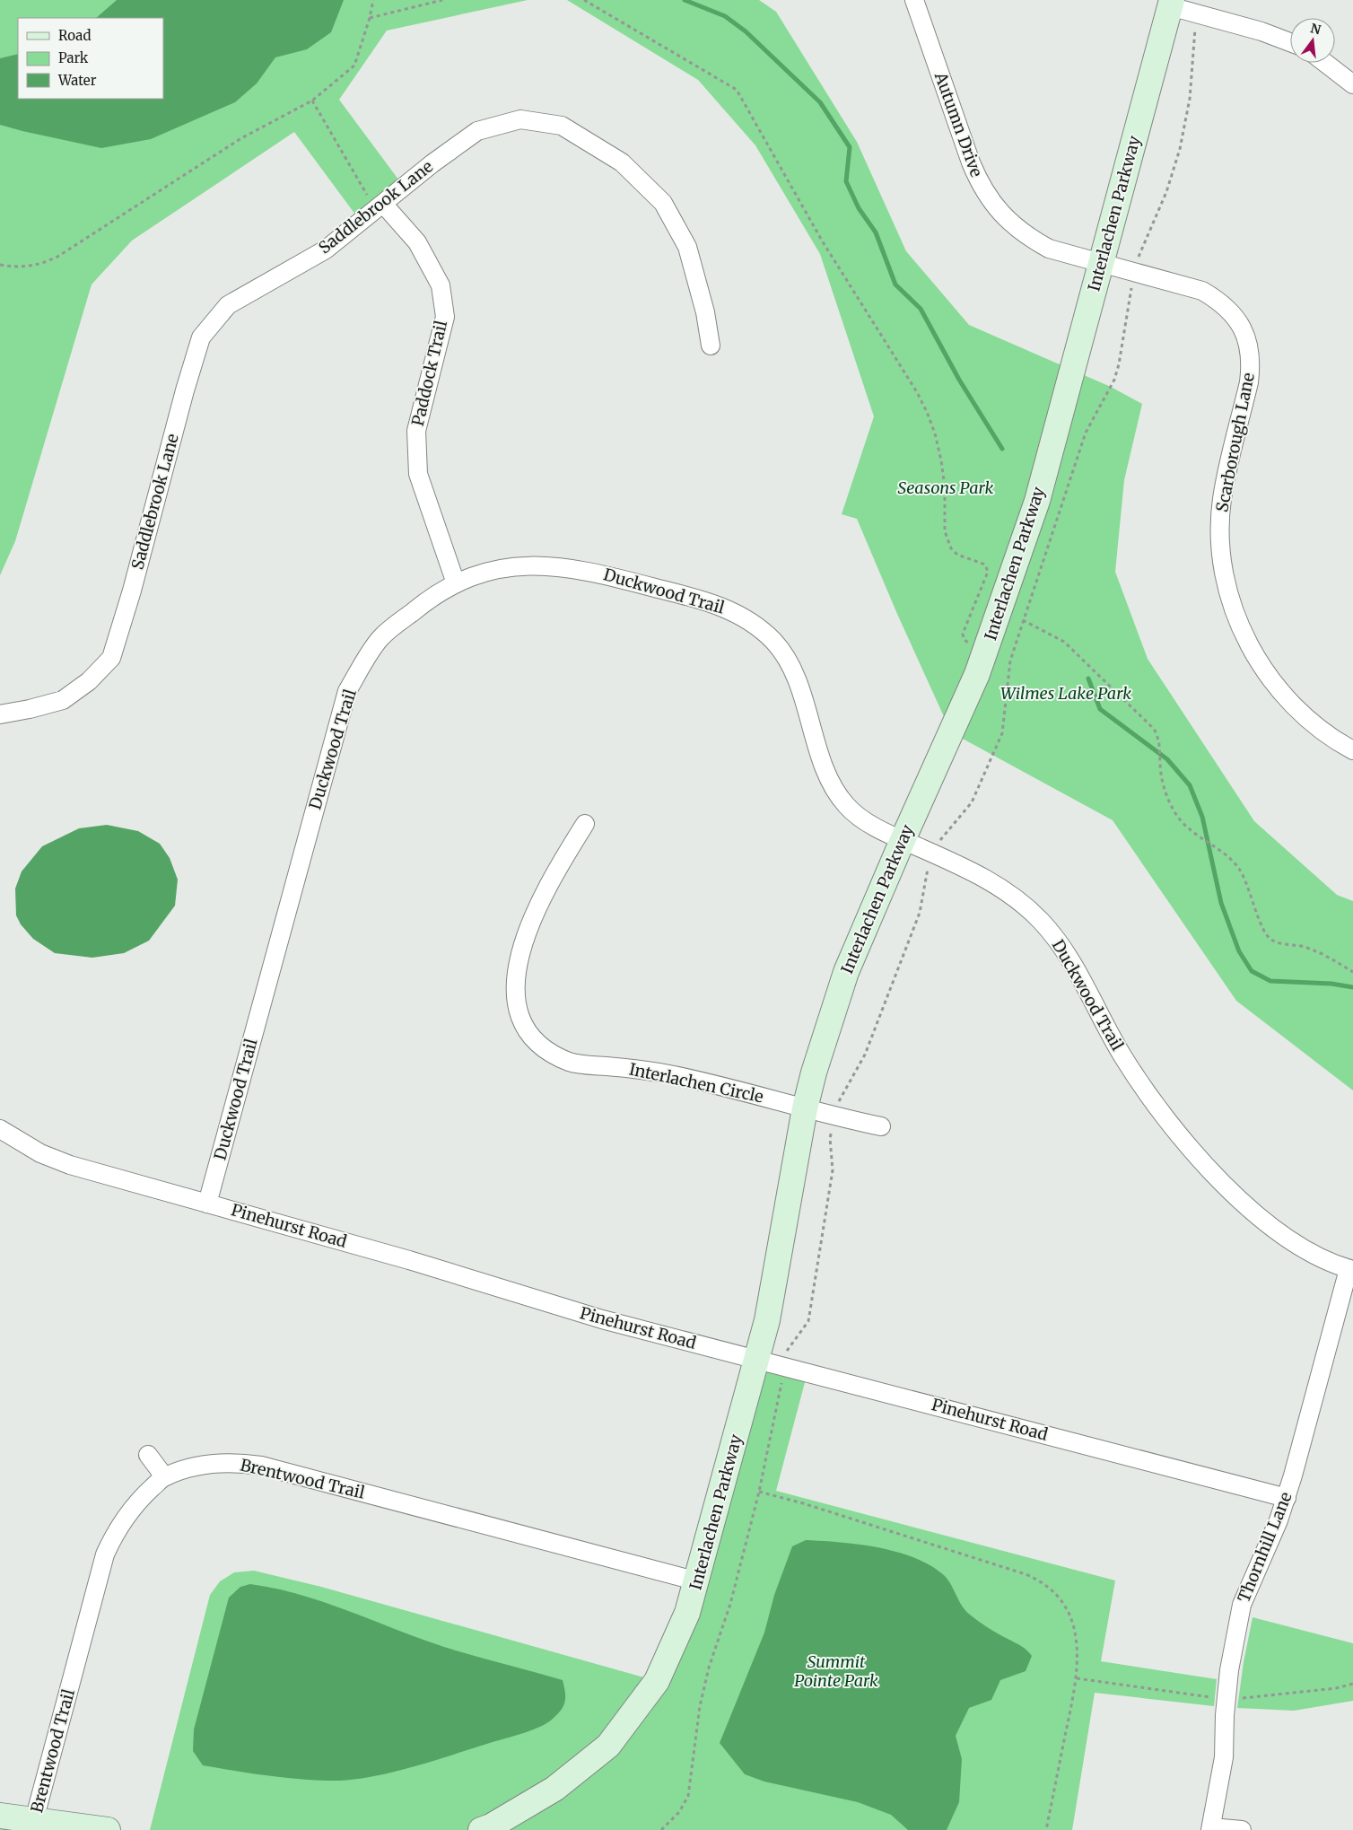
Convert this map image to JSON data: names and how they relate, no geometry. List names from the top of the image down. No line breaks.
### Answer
{"streets":{"street":["Autumn Drive","Saddlebrook Lane","Interlachen Parkway","Paddock Trail","Scarborough Lane","Duckwood Trail","Interlachen Circle","Pinehurst Road","Brentwood Trail","Thornhill Lane"]},"crossings":[["Autumn Drive","Interlachen Parkway"],["Autumn Drive","Scarborough Lane"],["Saddlebrook Lane","Paddock Trail"],["Interlachen Parkway","Scarborough Lane"],["Interlachen Parkway","Duckwood Trail"],["Interlachen Parkway","Interlachen Circle"],["Interlachen Parkway","Pinehurst Road"],["Interlachen Parkway","Brentwood Trail"],["Paddock Trail","Duckwood Trail"],["Duckwood Trail","Pinehurst Road"],["Duckwood Trail","Thornhill Lane"],["Pinehurst Road","Thornhill Lane"]],"parks":["Seasons Park","Wilmes Lake Park","Summit Pointe Park"],"legend":["Road","Park","Water"],"north":"top"}
